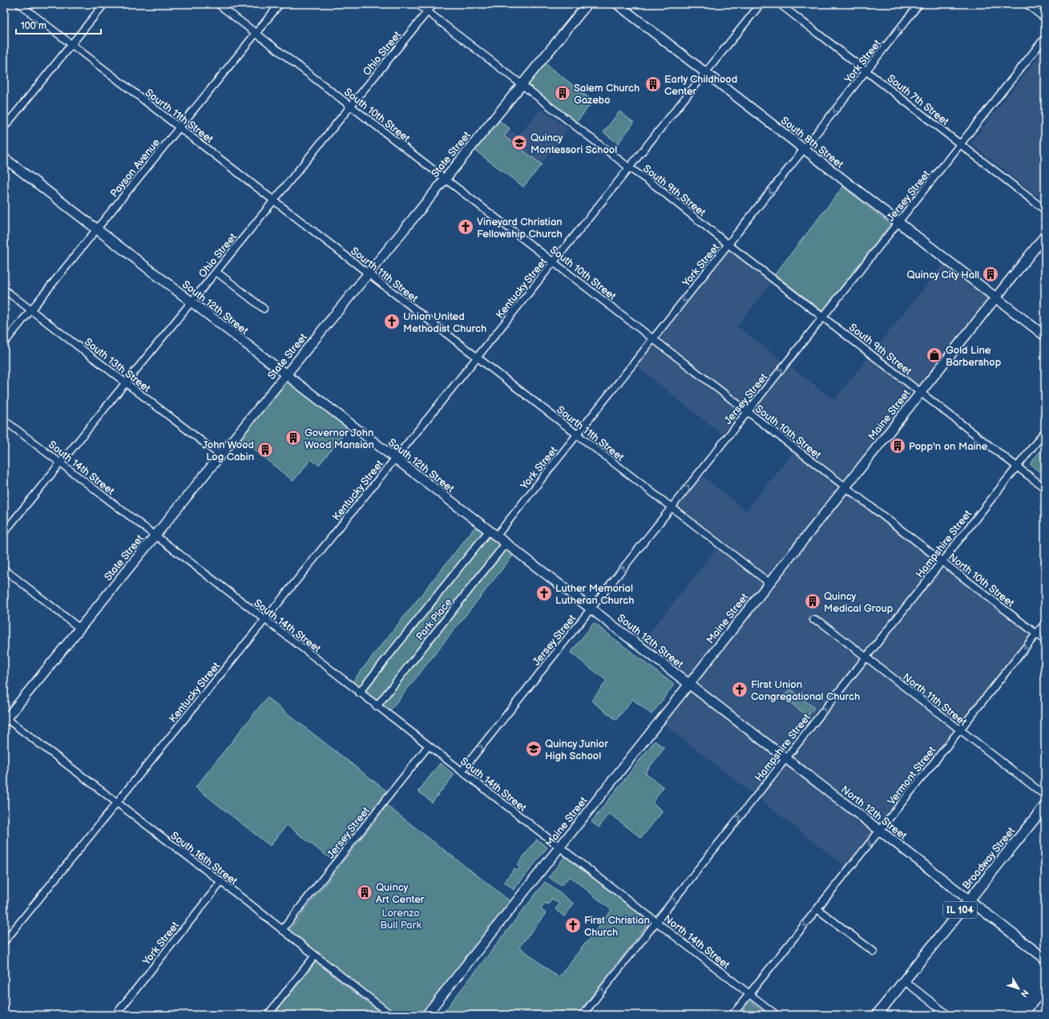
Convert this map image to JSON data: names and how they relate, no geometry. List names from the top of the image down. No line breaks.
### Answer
{"streets":{"main road":["Broadway Street","IL 104"],"street":["Ohio Street","York Street","South 7th Street","South 10th Street","Sourth 11th Street","South 8th Street","State Street","Payson Avenue","South 9th Street","Jersey Street","Kentucky Street","South 12th Street","South 13th Street","Maine Street","South 14th Street","Hampshire Street","North 10th Street","Park Place","North 11th Street","Vermont Street","North 12th Street","South 16th Street","North 14th Street"]},"crossings":[["Ohio Street","South 10th Street"],["Ohio Street","Sourth 11th Street"],["Ohio Street","South 9th Street"],["Ohio Street","South 12th Street"],["Ohio Street","South 13th Street"],["Ohio Street","South 14th Street"],["York Street","South 7th Street"],["York Street","South 10th Street"],["York Street","Sourth 11th Street"],["York Street","South 8th Street"],["York Street","South 9th Street"],["York Street","South 12th Street"],["York Street","South 16th Street"],["South 7th Street","Jersey Street"],["South 10th Street","State Street"],["South 10th Street","Payson Avenue"],["South 10th Street","Jersey Street"],["South 10th Street","Kentucky Street"],["South 10th Street","Maine Street"],["South 10th Street","North 10th Street"],["Sourth 11th Street","State Street"],["Sourth 11th Street","Payson Avenue"],["Sourth 11th Street","Jersey Street"],["Sourth 11th Street","Kentucky Street"],["Sourth 11th Street","Maine Street"],["South 8th Street","Jersey Street"],["South 8th Street","Kentucky Street"],["South 8th Street","Maine Street"],["State Street","South 9th Street"],["State Street","South 12th Street"],["State Street","South 13th Street"],["State Street","South 14th Street"],["State Street","South 16th Street"],["Payson Avenue","South 12th Street"],["Payson Avenue","South 13th Street"],["South 9th Street","Jersey Street"],["South 9th Street","Kentucky Street"],["South 9th Street","Maine Street"],["South 9th Street","Hampshire Street"],["Jersey Street","South 12th Street"],["Jersey Street","South 14th Street"],["Jersey Street","South 16th Street"],["Kentucky Street","South 12th Street"],["Kentucky Street","South 14th Street"],["Kentucky Street","South 16th Street"],["South 12th Street","Maine Street"],["South 12th Street","Park Place"],["South 12th Street","North 12th Street"],["Maine Street","South 14th Street"],["Maine Street","North 10th Street"],["Maine Street","North 12th Street"],["Maine Street","North 14th Street"],["South 14th Street","Park Place"],["South 14th Street","North 14th Street"],["Hampshire Street","North 10th Street"],["Hampshire Street","North 11th Street"],["Hampshire Street","North 12th Street"],["Hampshire Street","North 14th Street"],["North 10th Street","Vermont Street"],["North 11th Street","Vermont Street"],["Vermont Street","North 12th Street"],["Vermont Street","North 14th Street"],["North 12th Street","Broadway Street"]],"one_way":["York Street","Jersey Street","Hampshire Street","Vermont Street"],"parks":["Lorenzo Bull Park"],"places":{"building":["Early Childhood Center","Salem Church Gazebo","Quincy City Hall","Governor John Wood Mansion","Popp'n on Maine","John Wood Log Cabin","Quincy Medical Group","Quincy Art Center"],"school or university":["Quincy Montessori School","Quincy Junior High School"],"church":["Vineyard Christian Fellowship Church","Union United Methodist Church","Luther Memorial Lutheran Church","First Union Congregational Church","First Christian Church"],"shop":["Gold Line Barbershop"]},"scale_bar":"100 m","north":"bottom right"}
